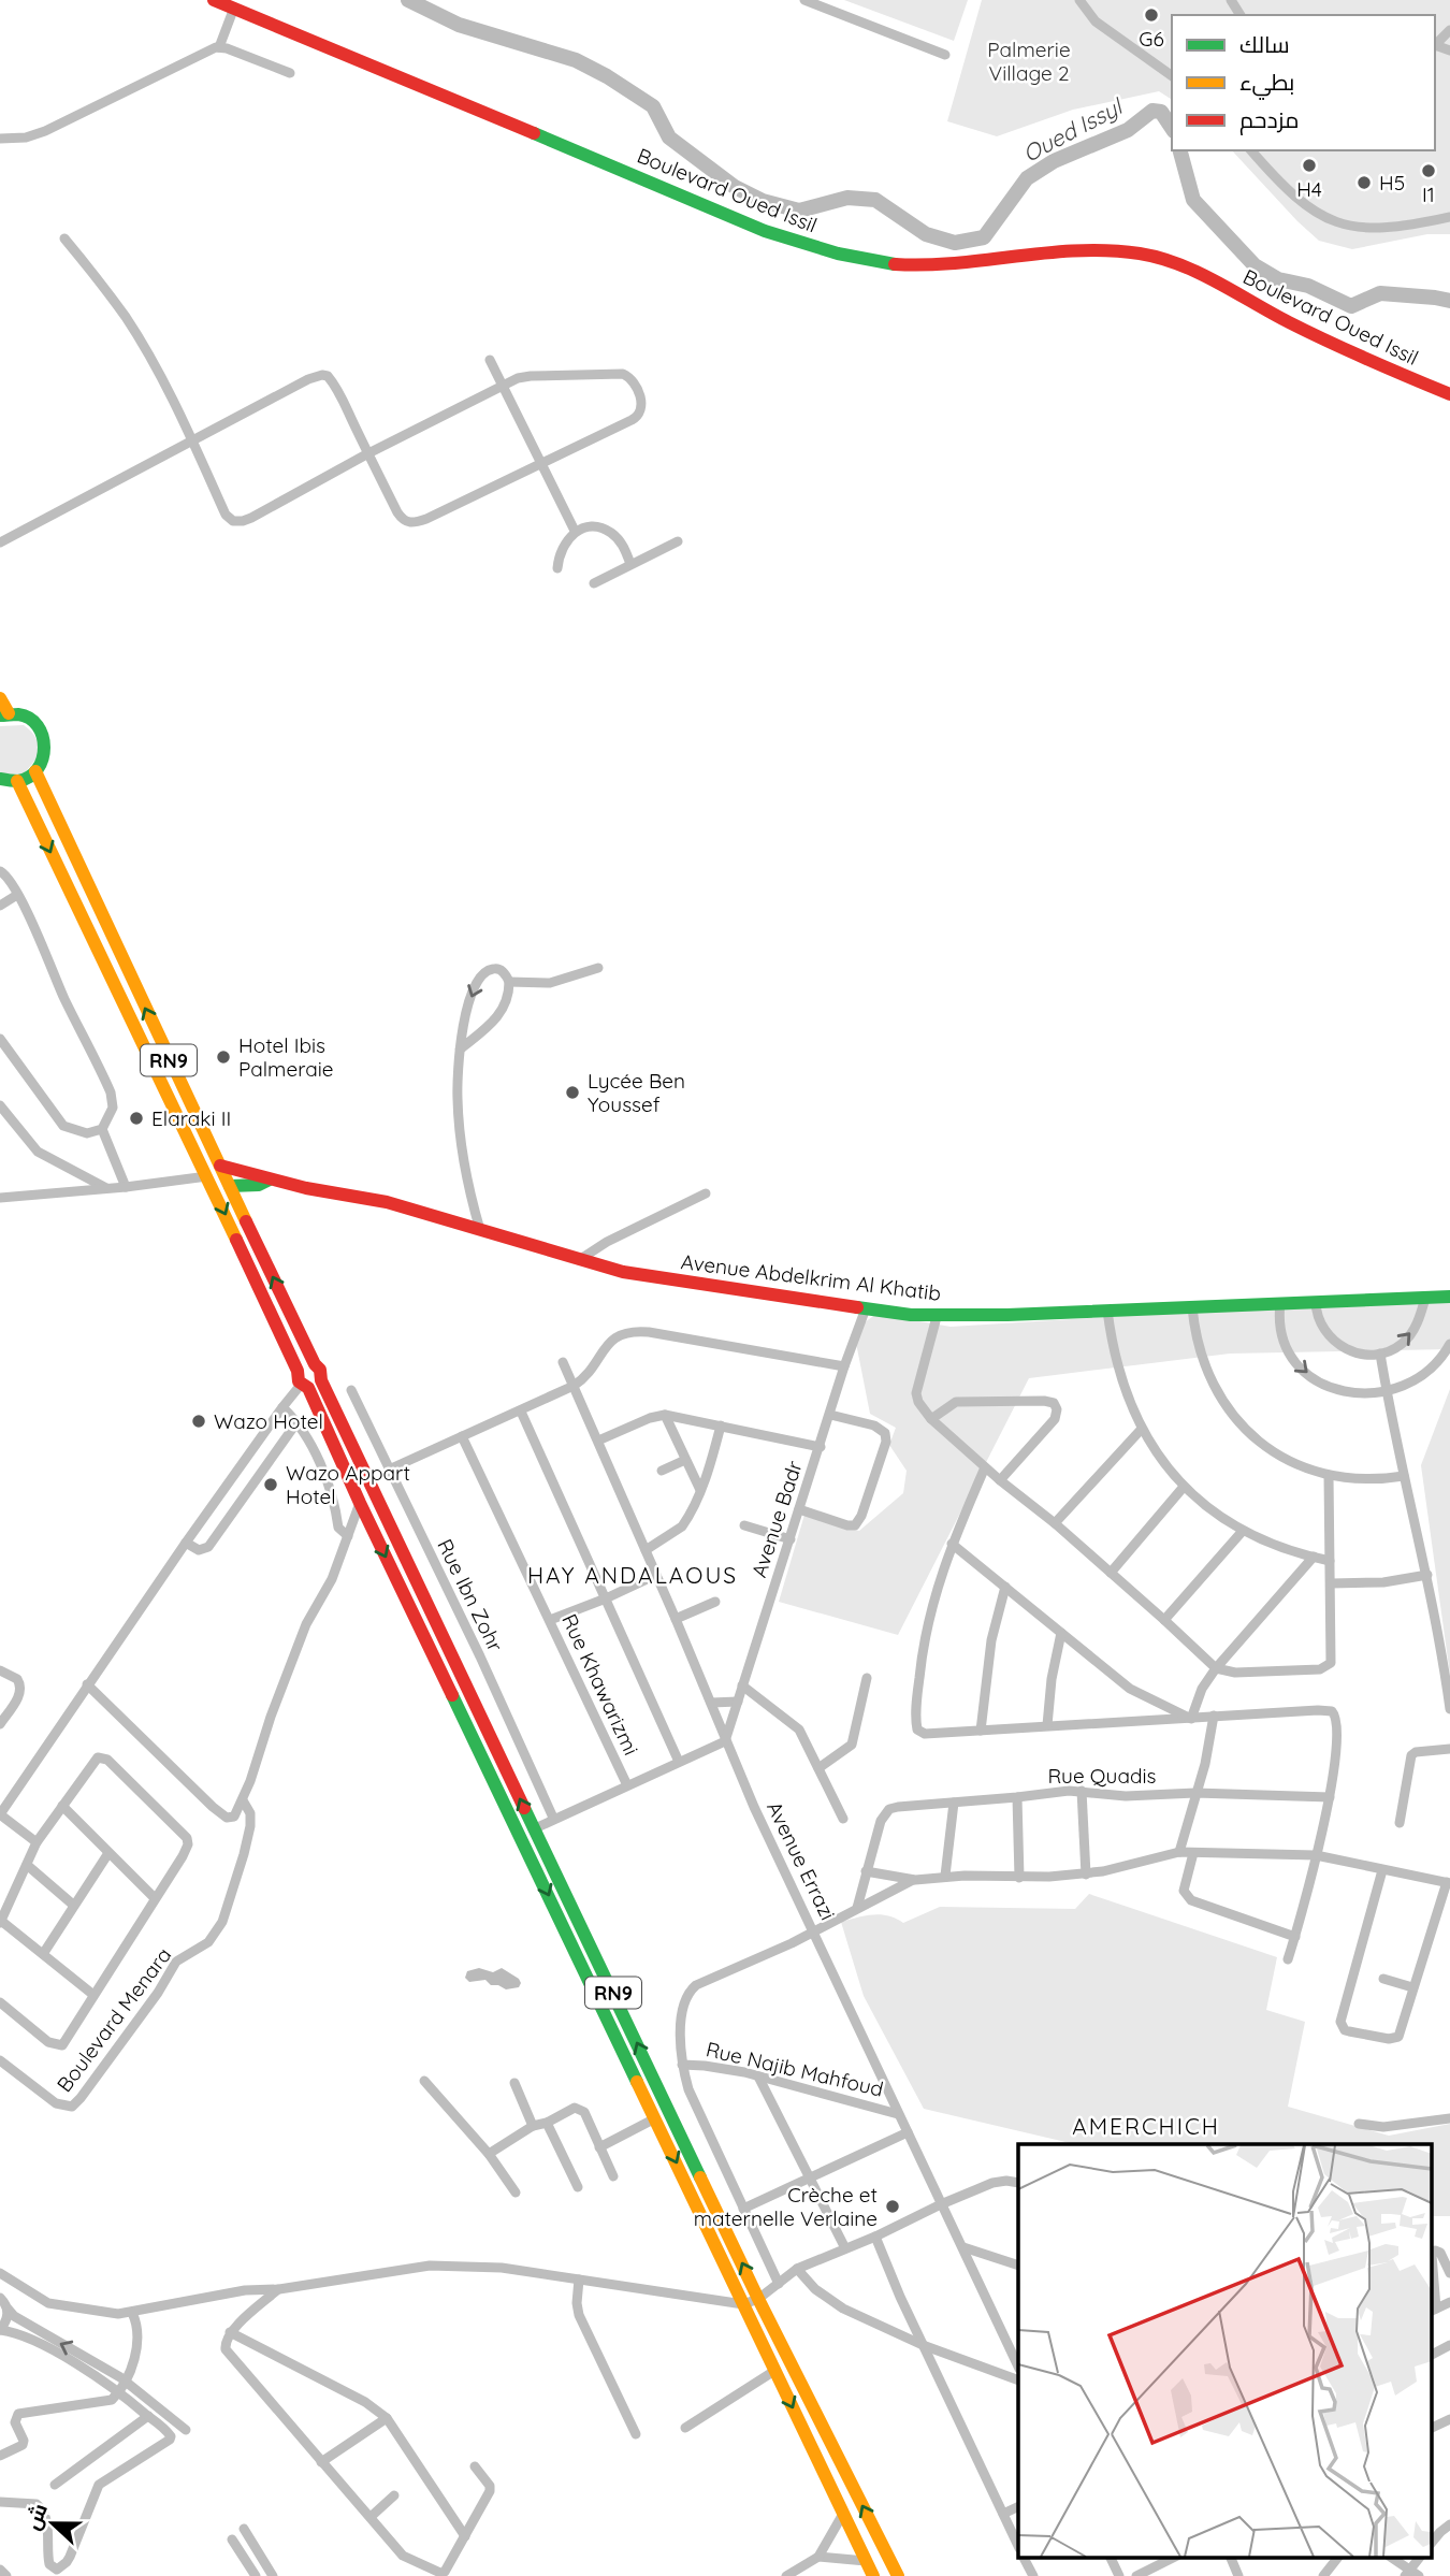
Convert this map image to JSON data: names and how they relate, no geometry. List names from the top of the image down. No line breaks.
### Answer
{"streets":{"main road":["Boulevard Oued Issil","RN9","Avenue Abdelkrim Al Khatib"],"street":["Avenue Badr","Rue Ibn Zohr","Rue Khawarizmi","Rue Quadis","Avenue Errazi","Boulevard Menara","Rue Najib Mahfoud"]},"crossings":[["RN9","Avenue Abdelkrim Al Khatib"],["Avenue Abdelkrim Al Khatib","Avenue Badr"],["Avenue Badr","Avenue Errazi"],["Avenue Errazi","Rue Najib Mahfoud"]],"districts":["HAY ANDALAOUS","AMERCHICH"],"water":["Oued Issyl"],"parks":["Palmerie Village 2"],"places":["G6","H4","I1","H5","Hotel Ibis Palmeraie","Lycée Ben Youssef","Elaraki II","Wazo Hotel","Wazo Appart Hotel","Crèche et maternelle Verlaine"],"legend":["سالك","بطيء","مزدحم"],"north":"left"}
